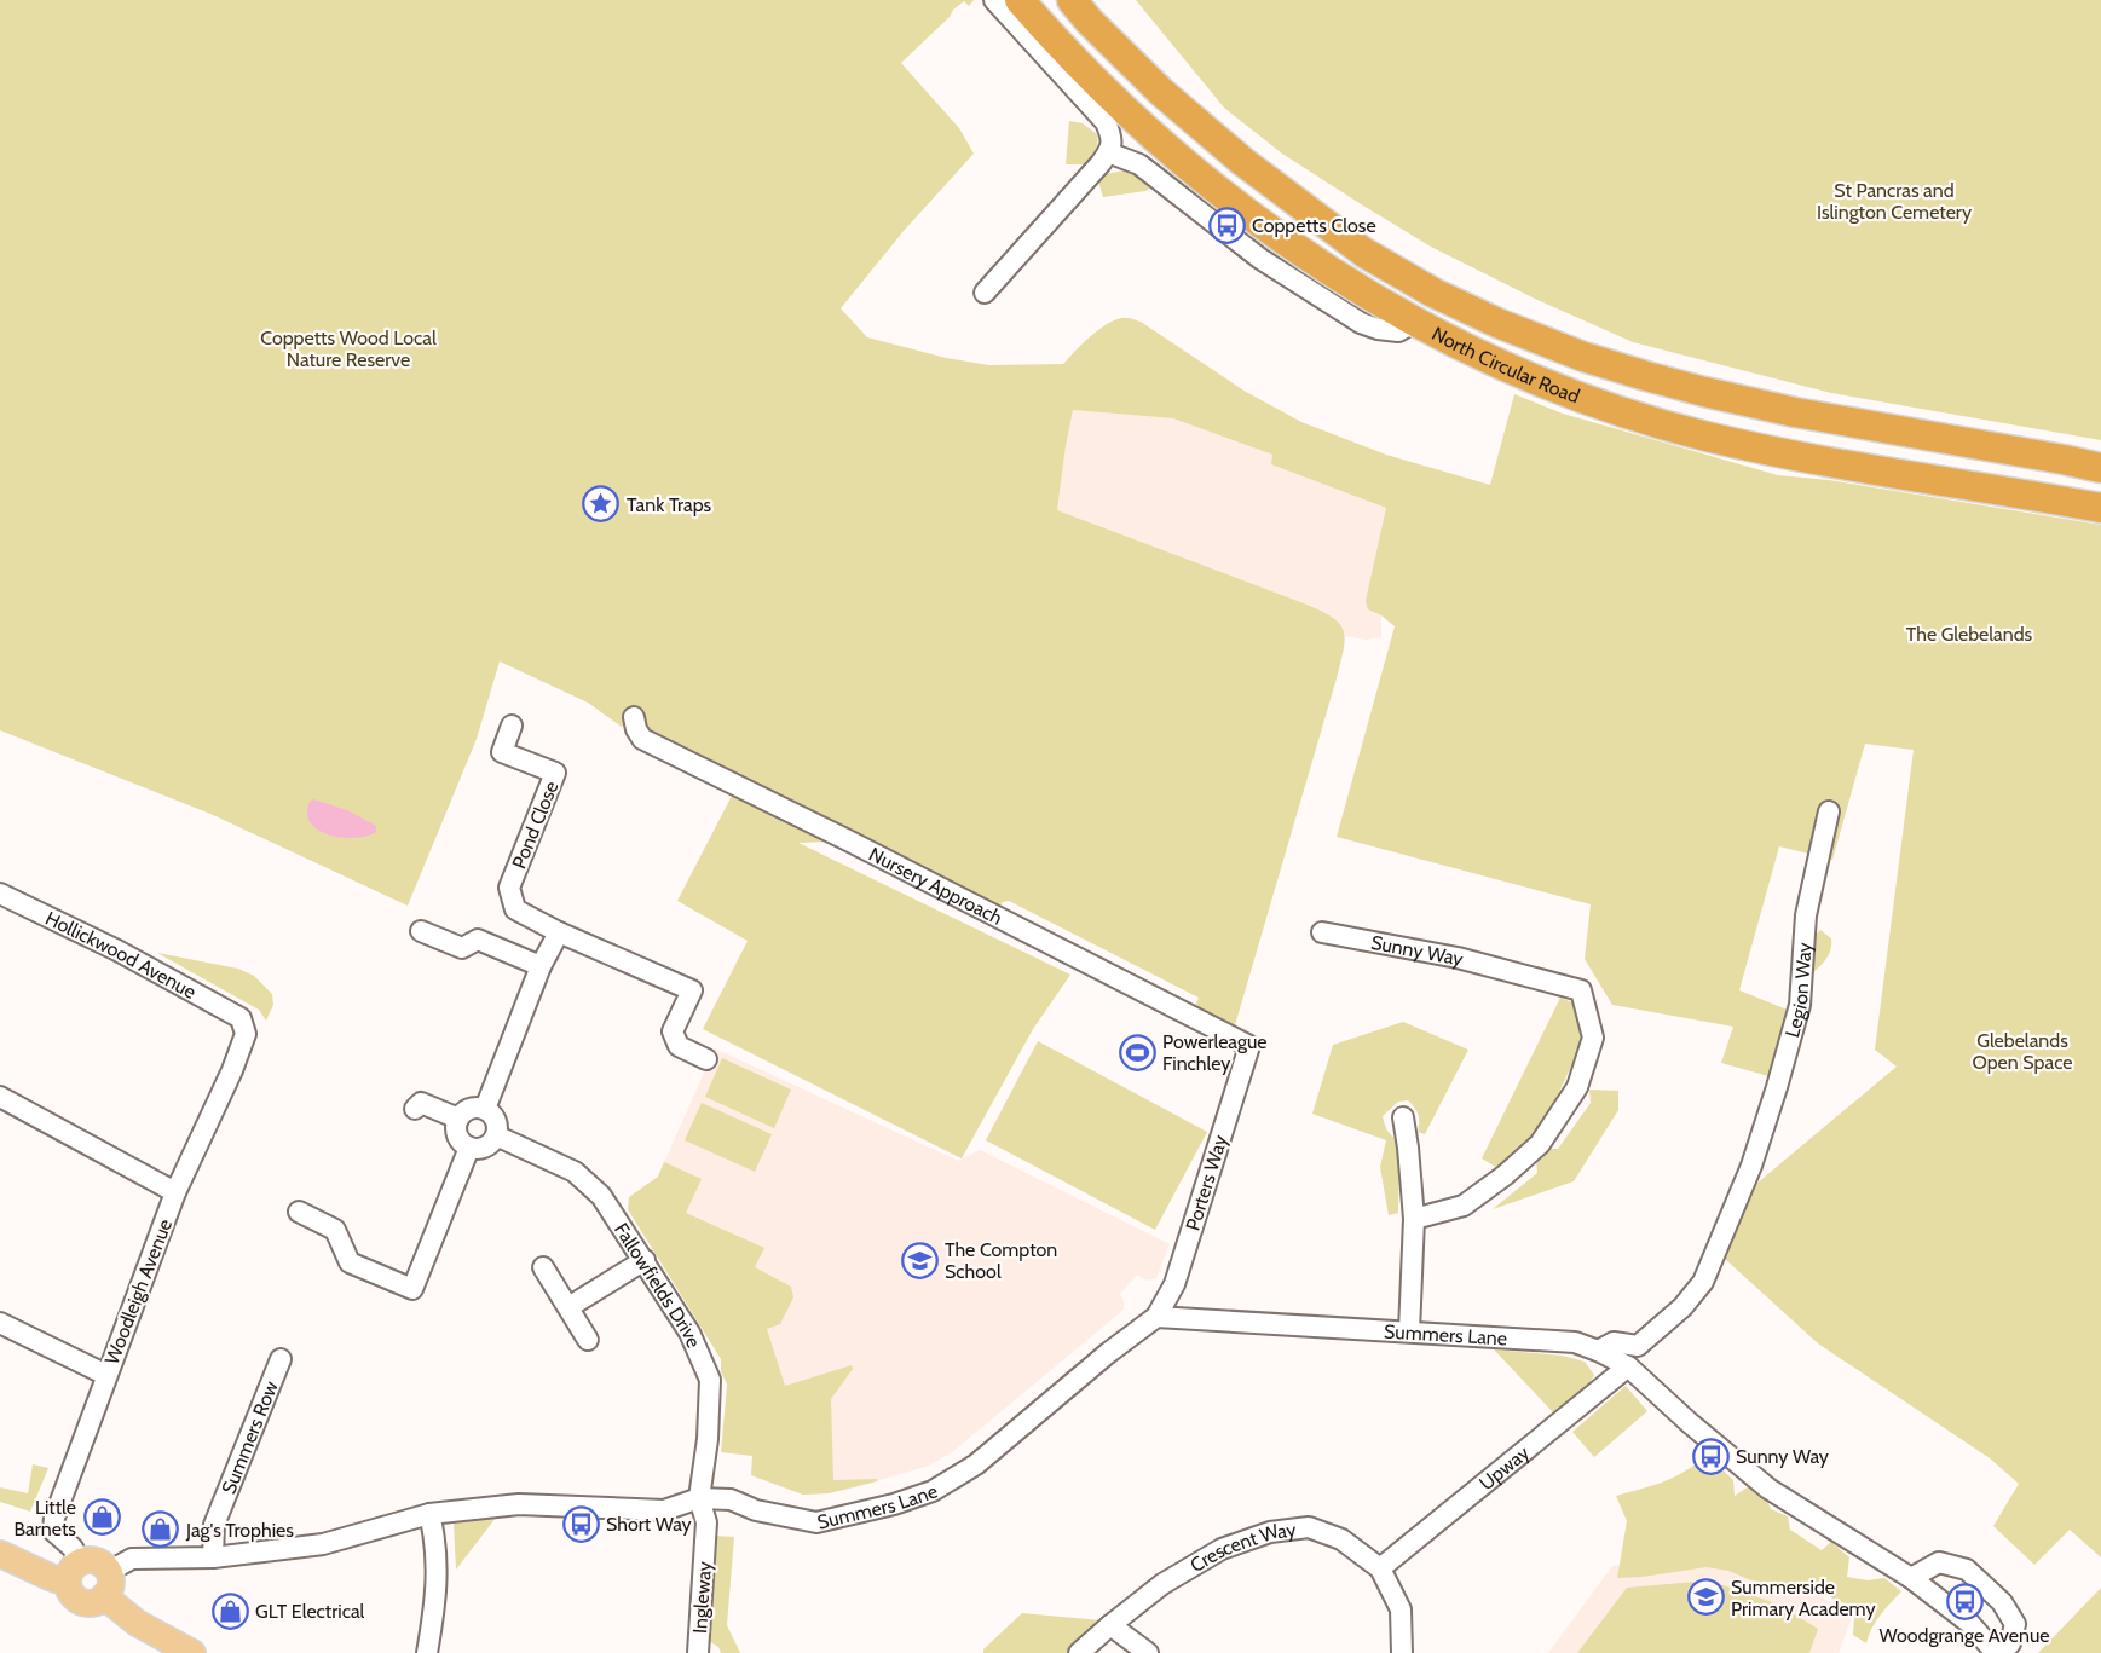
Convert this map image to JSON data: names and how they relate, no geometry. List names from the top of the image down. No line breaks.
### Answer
{"streets":{"highway":["North Circular Road"],"street":["Pond Close","Nursery Approach","Sunny Way","Hollickwood Avenue","Legion Way","Porters Way","Fallowfields Drive","Woodleigh Avenue","Summers Lane","Summers Row","Upway","Crescent Way","Ingleway"]},"crossings":[["Nursery Approach","Porters Way"],["Hollickwood Avenue","Woodleigh Avenue"],["Legion Way","Summers Lane"],["Porters Way","Summers Lane"],["Fallowfields Drive","Summers Lane"],["Fallowfields Drive","Ingleway"],["Woodleigh Avenue","Summers Lane"],["Summers Lane","Summers Row"],["Summers Lane","Upway"],["Summers Lane","Ingleway"],["Upway","Crescent Way"]],"parks":["St Pancras and Islington Cemetery","Coppetts Wood Local Nature Reserve","The Glebelands","Glebelands Open Space"],"places":{"bus stop":["Coppetts Close","Sunny Way","Short Way","Woodgrange Avenue"],"place":["Tank Traps"],"sports":["Powerleague Finchley"],"school or university":["The Compton School","Summerside Primary Academy"],"shop":["Little Barnets","Jag's Trophies","GLT Electrical"]}}
